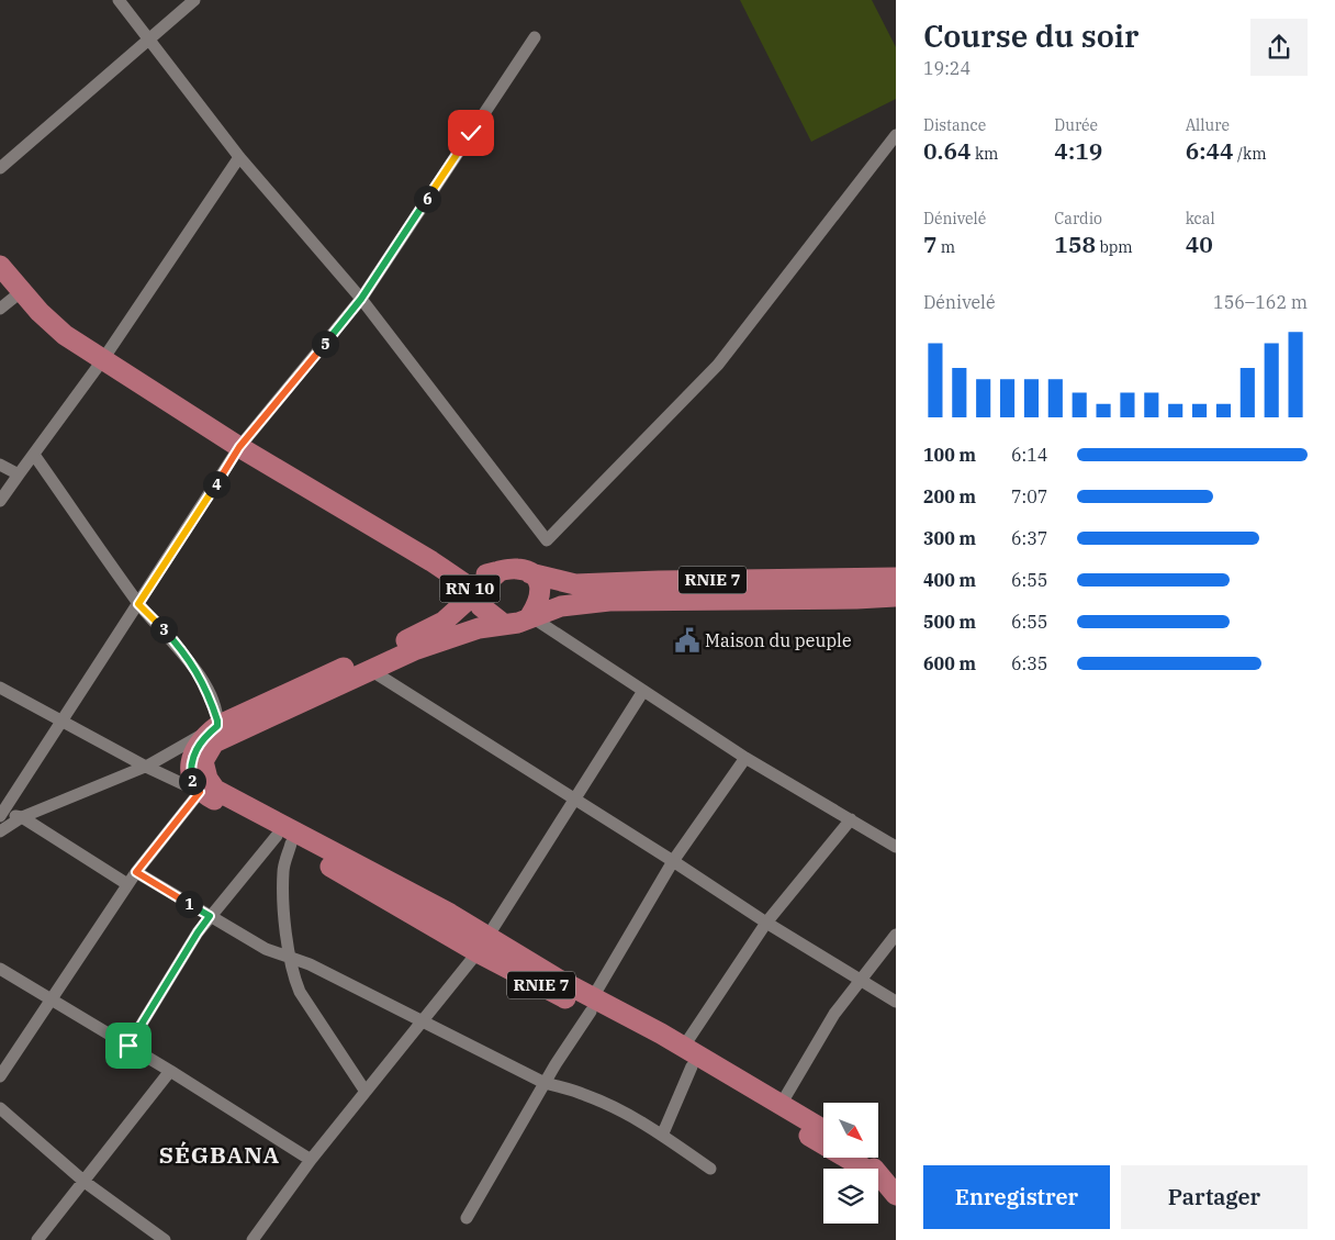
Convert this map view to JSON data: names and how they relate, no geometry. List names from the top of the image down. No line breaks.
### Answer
{"streets":{"main road":["RNIE 7","RN 10"]},"crossings":[["RNIE 7","RN 10"]],"districts":["SÉGBANA"],"places":{"public building":["Maison du peuple"]},"north":"bottom right","page":{"heading":["Course du soir","19:24"],"stats":[["Distance","0.64 km"],["Durée","4:19"],["Allure","6:44 /km"],["Dénivelé","7 m"],["Cardio","158 bpm"],["kcal","40"]],"pins":["6","5","4","3","2","1"],"chart":["Dénivelé","156–162 m"],"list":[{"name":"100 m","note":"6:14"},{"name":"200 m","note":"7:07"},{"name":"300 m","note":"6:37"},{"name":"400 m","note":"6:55"},{"name":"500 m","note":"6:55"},{"name":"600 m","note":"6:35"}],"buttons":["Enregistrer","Partager"]}}
